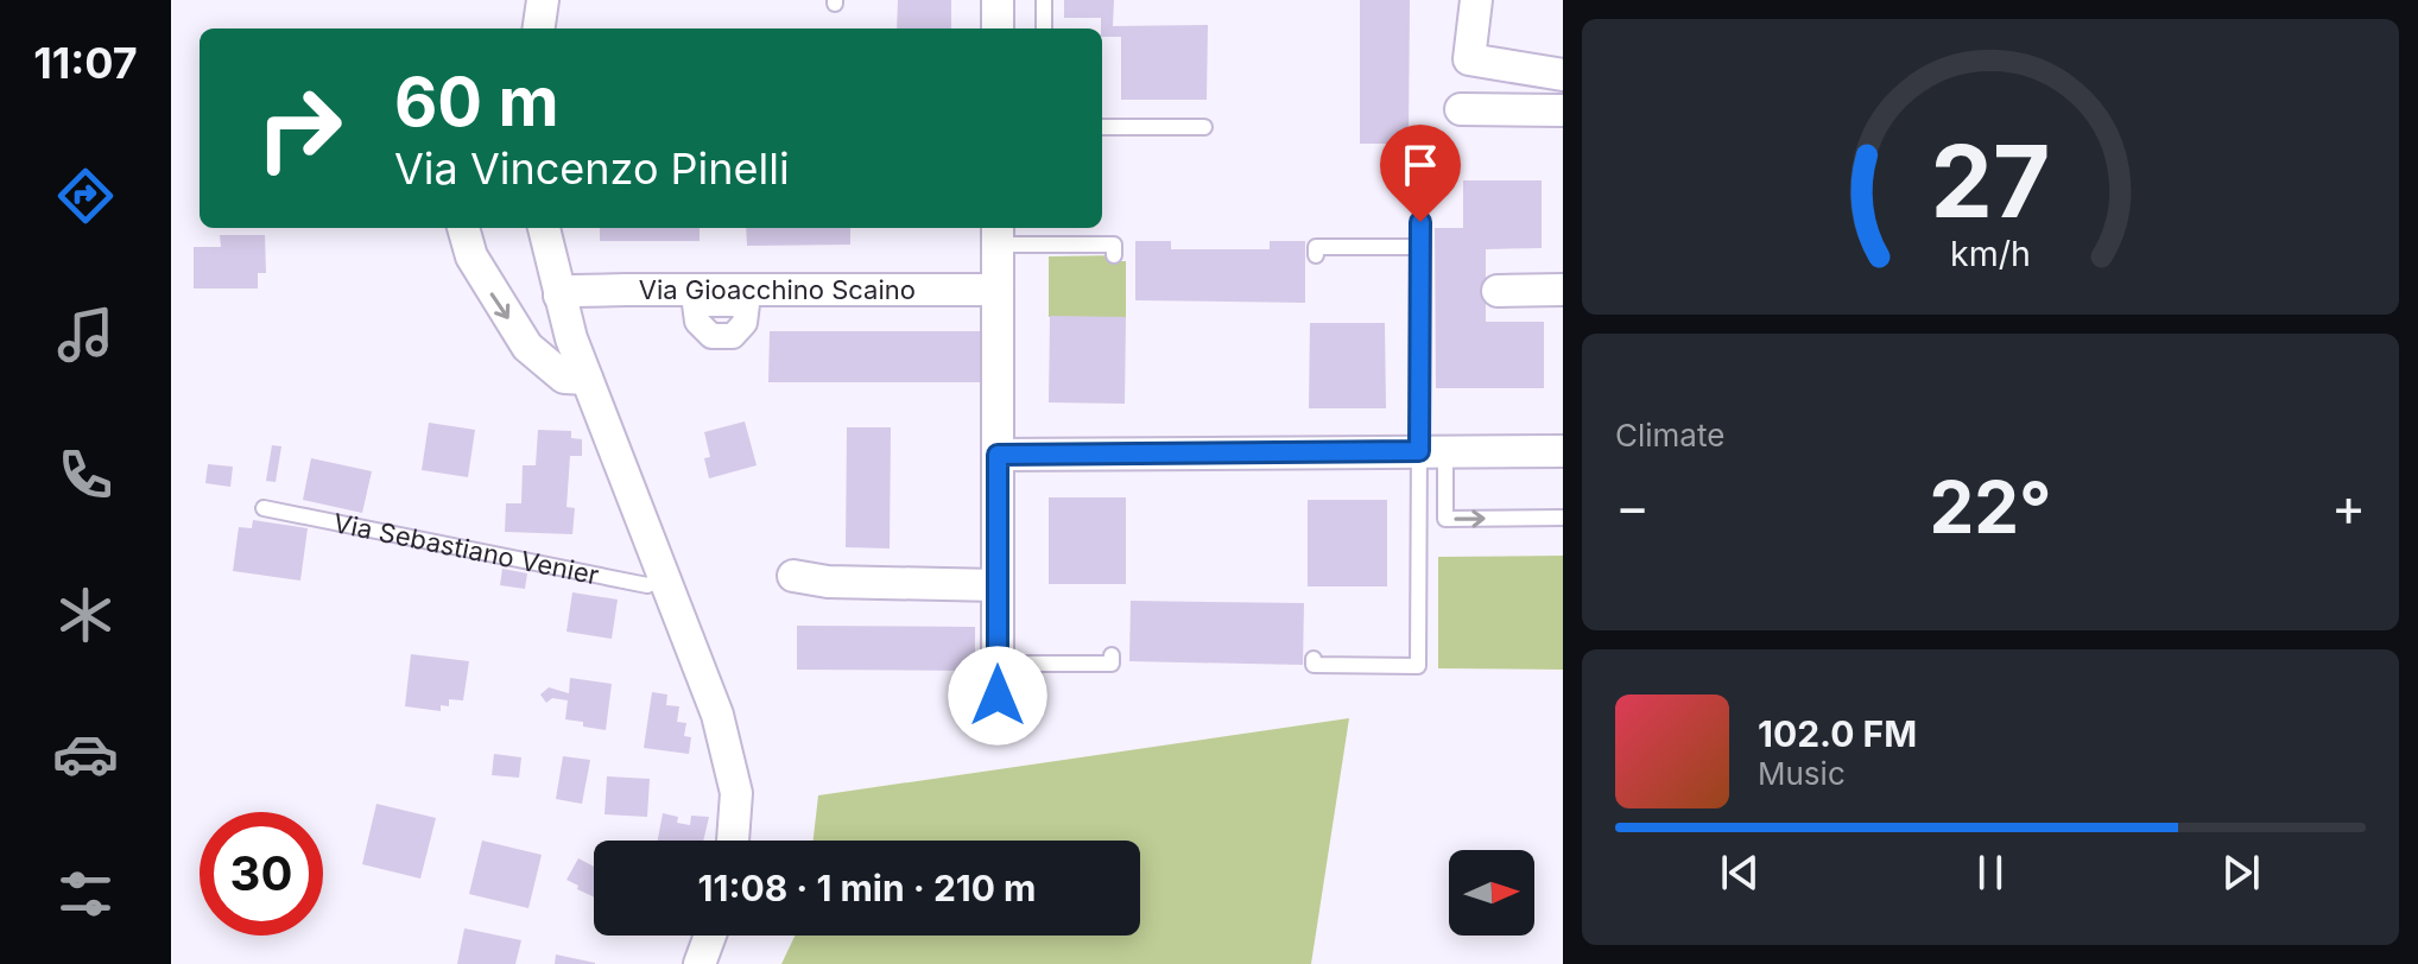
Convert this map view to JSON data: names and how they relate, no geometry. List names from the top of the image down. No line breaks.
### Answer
{"streets":{"street":["Via Gioacchino Scaino"],"lane":["Via Sebastiano Venier"]},"north":"right","page":{"tabs":"11:07","turn":["60 m","Via Vincenzo Pinelli"],"tile":"Climate","heat":["−","22°","+"],"song":["102.0 FM","Music"],"limit":"30","trip":"11:08 · 1 min · 210 m","gauge":["27","km/h"]}}
